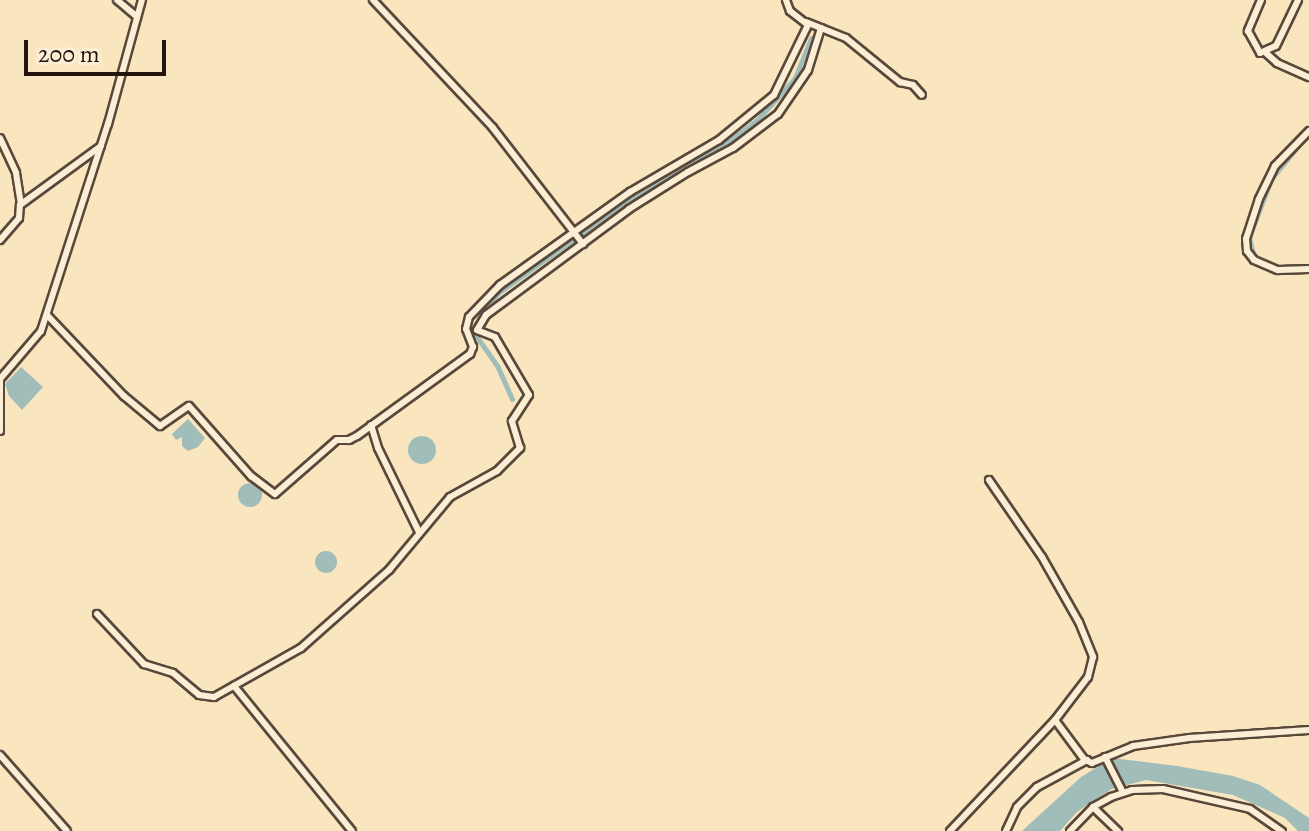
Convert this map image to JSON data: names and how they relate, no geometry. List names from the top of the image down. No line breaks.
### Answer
{"scale_bar":"200 m"}
